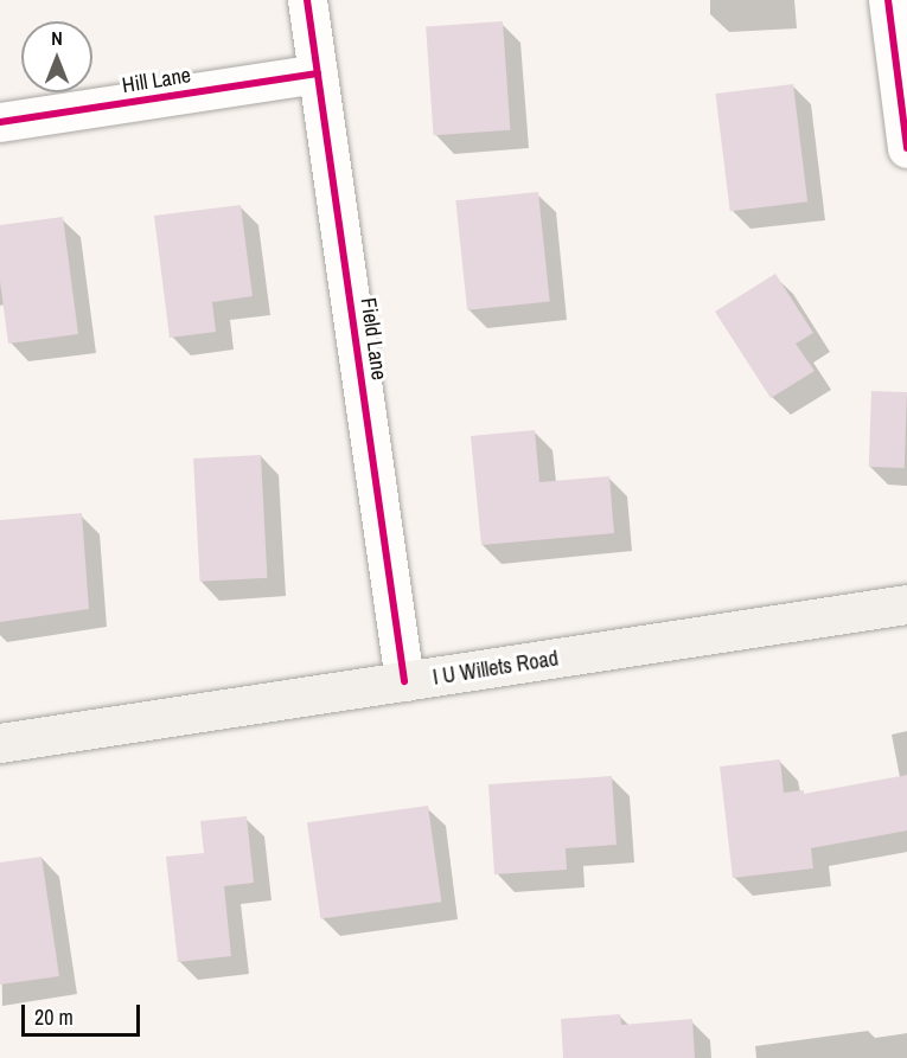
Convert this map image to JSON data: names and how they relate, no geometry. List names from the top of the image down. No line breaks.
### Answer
{"streets":{"main road":["I U Willets Road"],"street":["Hill Lane","Field Lane"]},"crossings":[["Hill Lane","Field Lane"],["Field Lane","I U Willets Road"]],"scale_bar":"20 m","north":"top"}
